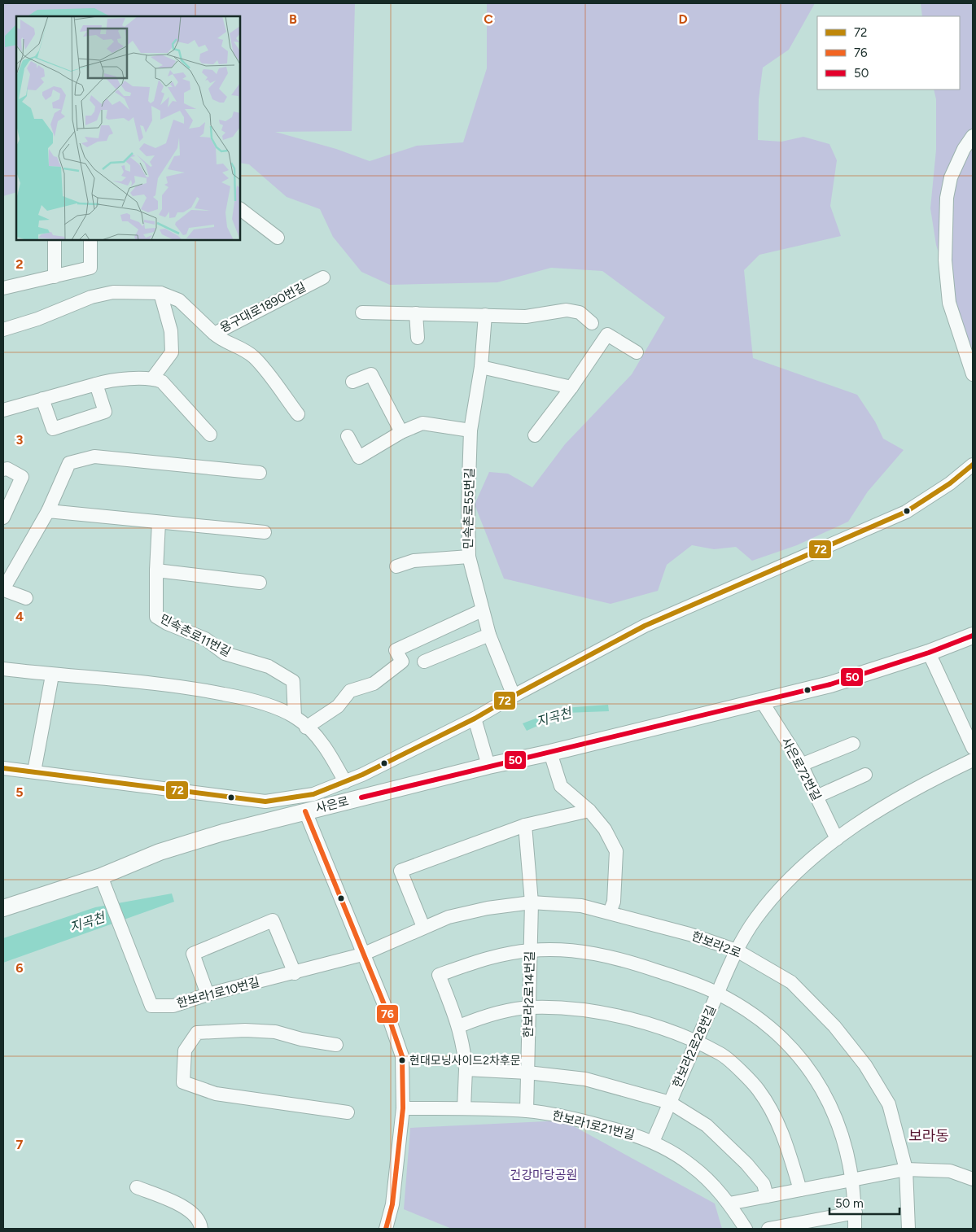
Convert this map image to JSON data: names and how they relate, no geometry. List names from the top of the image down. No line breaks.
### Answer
{"streets":{"main road":["사은로"],"street":["용구대로1890번길","민속촌로55번길","민속촌로11번길","사은로72번길","한보라2로","한보라1로10번길","한보라2로14번길","한보라2로28번길","한보라1로21번길"]},"crossings":[["사은로72번길","사은로"],["사은로72번길","한보라2로28번길"],["사은로","한보라1로10번길"],["한보라2로","한보라1로10번길"],["한보라2로","한보라2로14번길"],["한보라2로","한보라2로28번길"],["한보라2로14번길","한보라1로21번길"],["한보라2로28번길","한보라1로21번길"]],"districts":["보라동"],"water":["지곡천"],"parks":["건강마당공원"],"places":["현대모닝사이드2차후문"],"lines":["transit line 72","transit line 50","transit line 76"],"legend":["72","76","50"],"scale_bar":"50 m","grid":{"columns":["B","C","D"],"rows":["2","3","4","5","6","7"]}}
